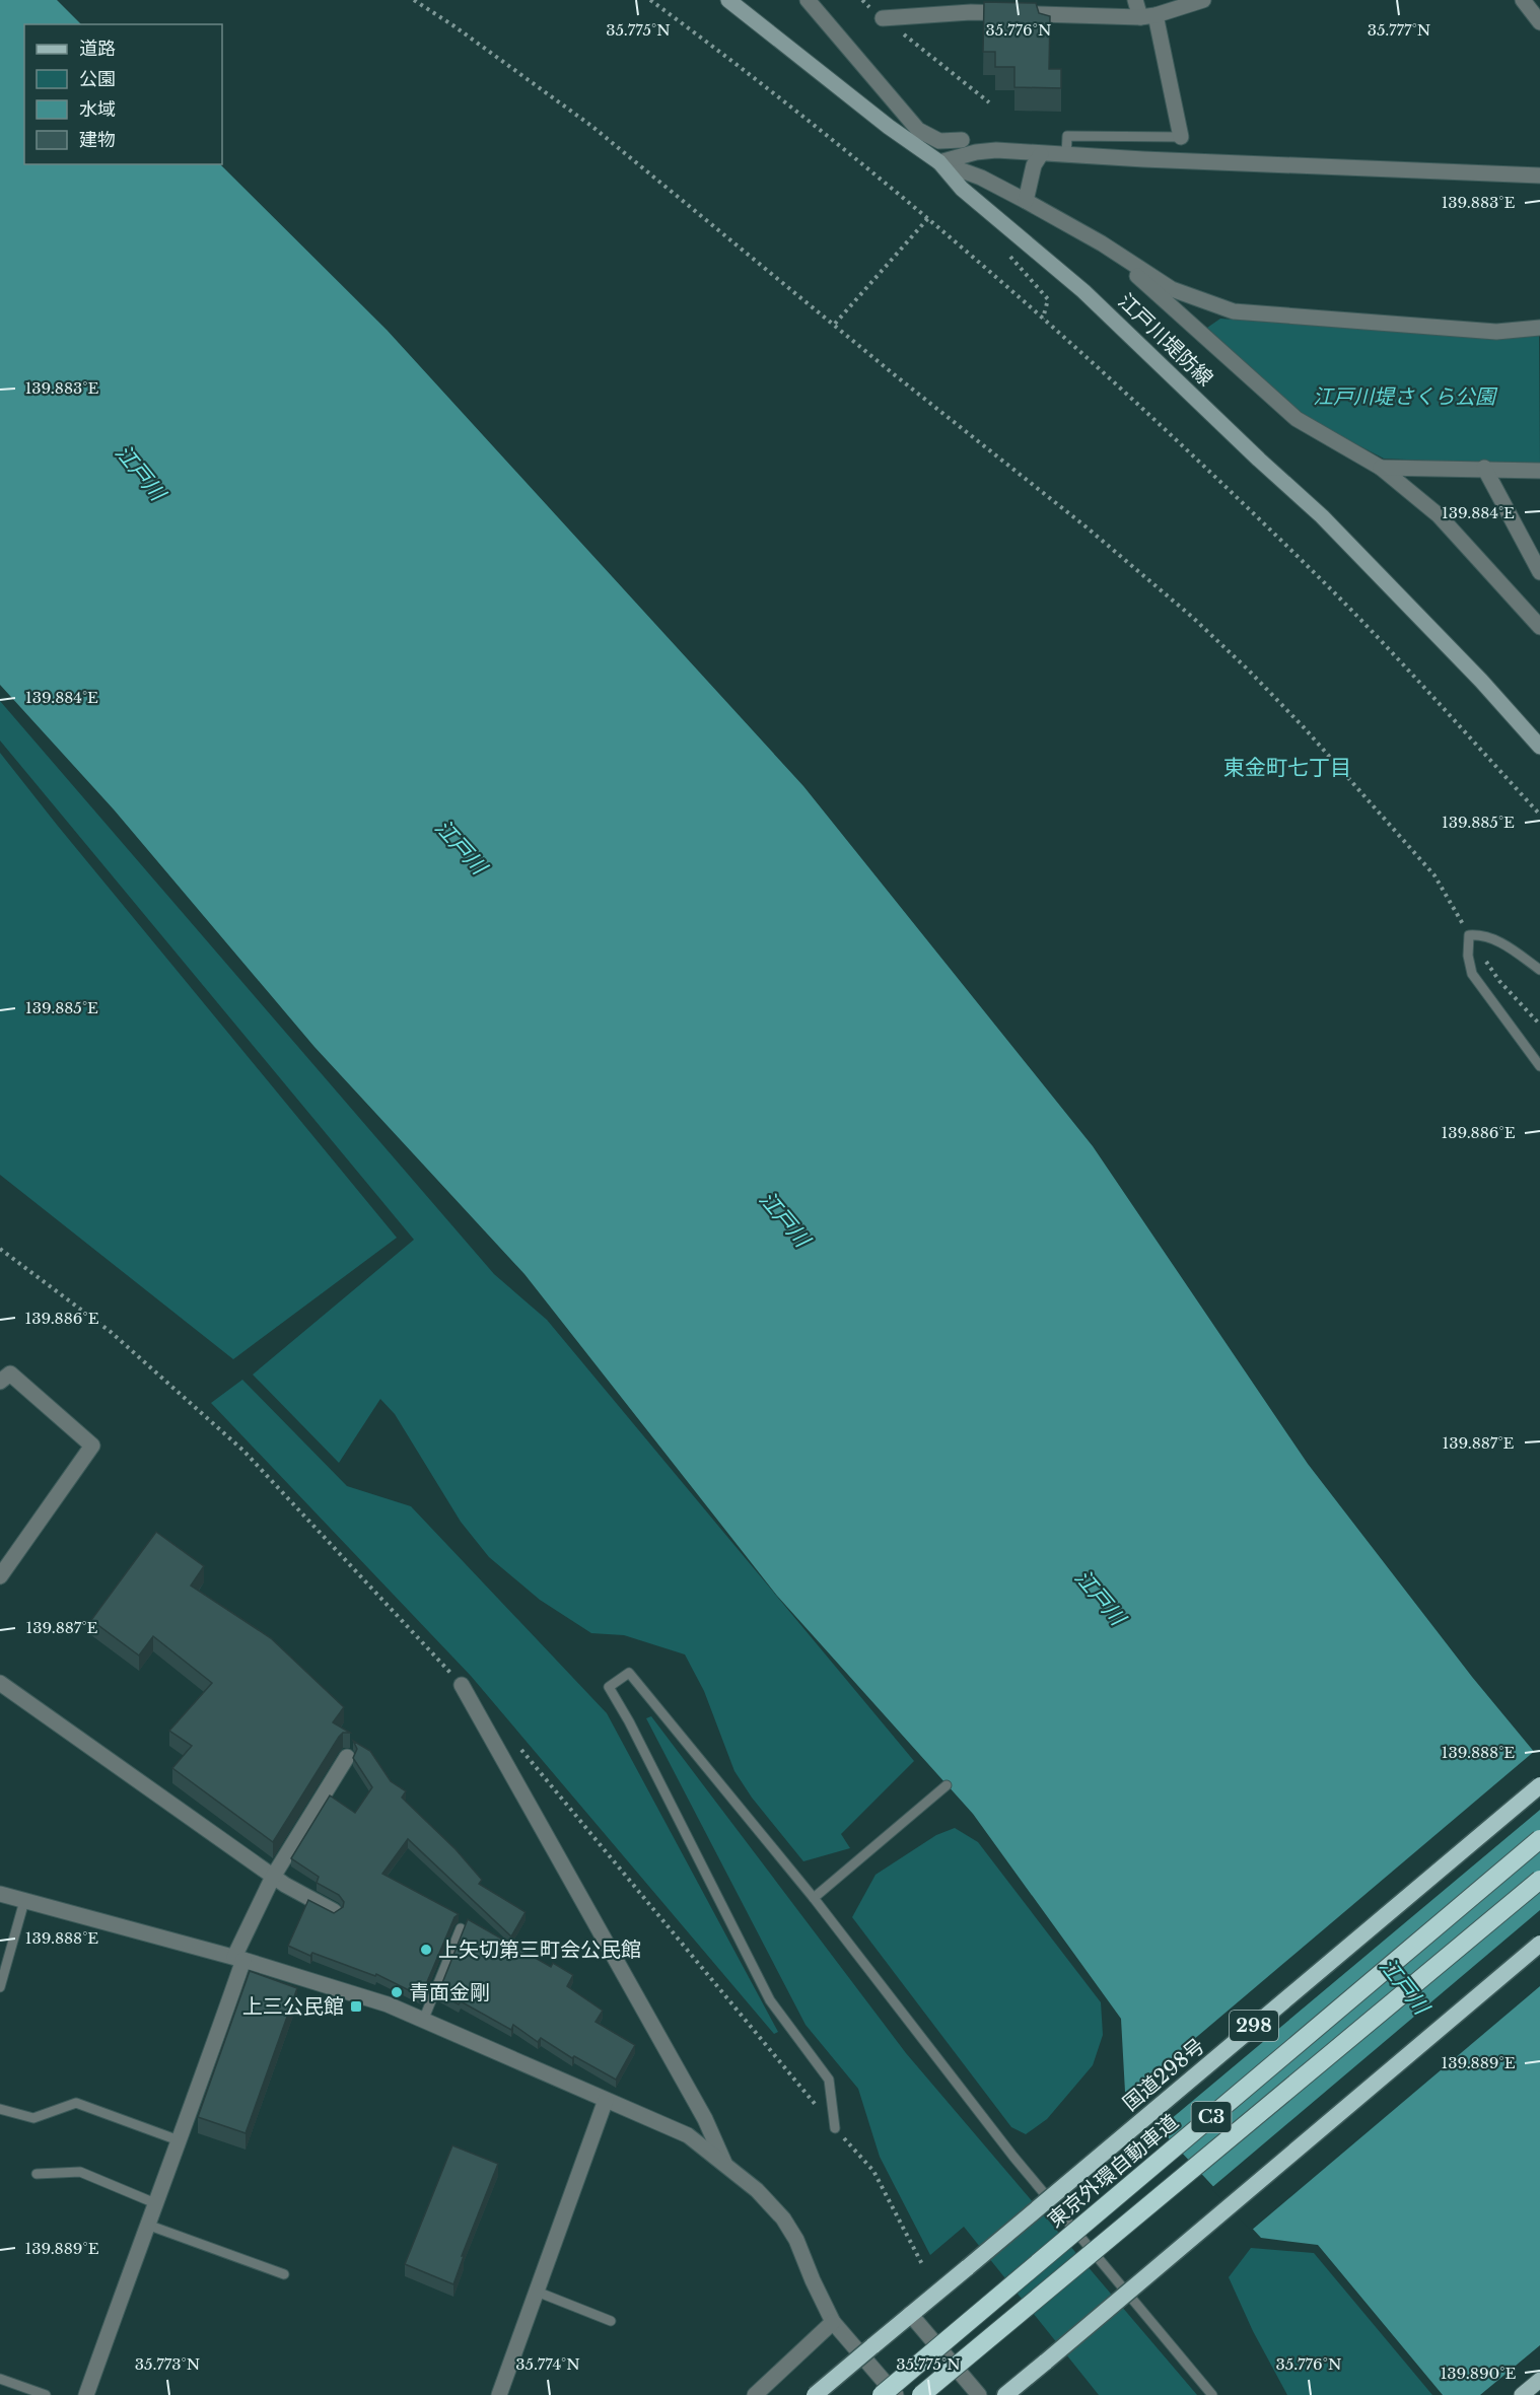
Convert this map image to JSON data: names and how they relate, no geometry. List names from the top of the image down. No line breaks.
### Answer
{"streets":{"highway":["298","国道298号","C3","東京外環自動車道"],"main road":["江戸川堤防線"]},"districts":["東金町七丁目"],"water":["江戸川"],"parks":["江戸川堤さくら公園"],"places":{"other":["上矢切第三町会公民館","青面金剛"],"transit":["上三公民館"]},"legend":["道路","公園","水域","建物"],"coordinates":["35.775°N","35.776°N","35.777°N","139.883°E","139.884°E","139.885°E","139.886°E","139.887°E","139.888°E","139.889°E","35.773°N","35.774°N","139.890°E"]}
